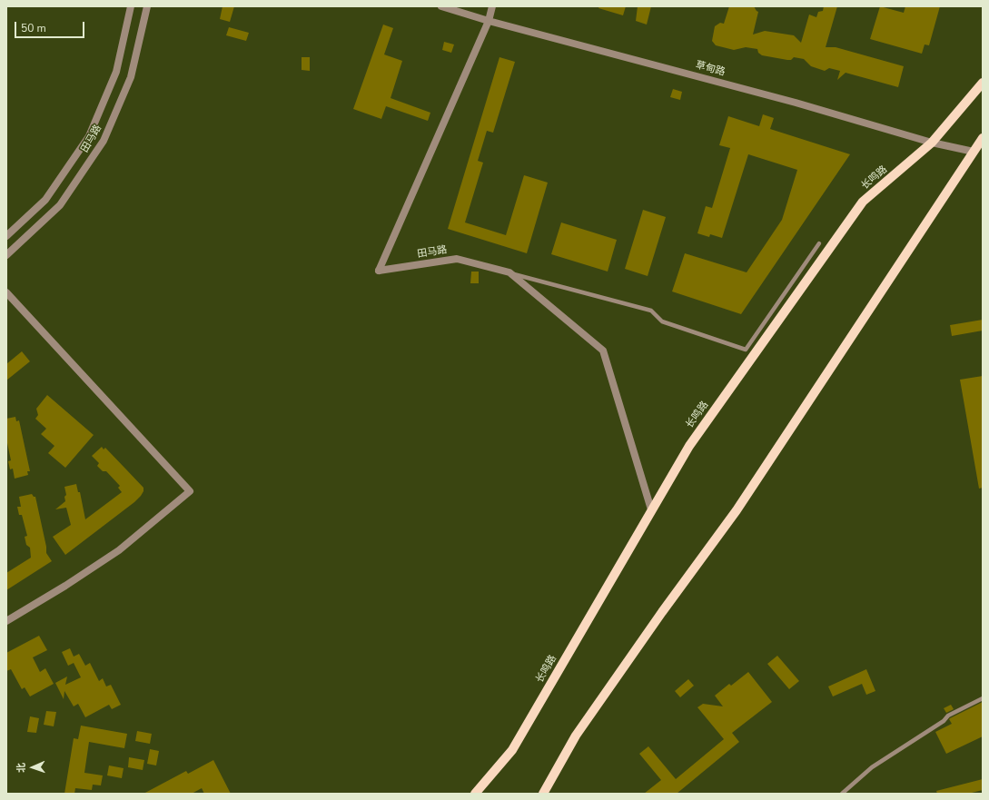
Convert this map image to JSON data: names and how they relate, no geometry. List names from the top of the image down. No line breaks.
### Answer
{"streets":{"main road":["长鸣路"],"street":["草甸路","田马路"]},"crossings":[["草甸路","田马路"],["草甸路","长鸣路"]],"scale_bar":"50 m","north":"left"}
